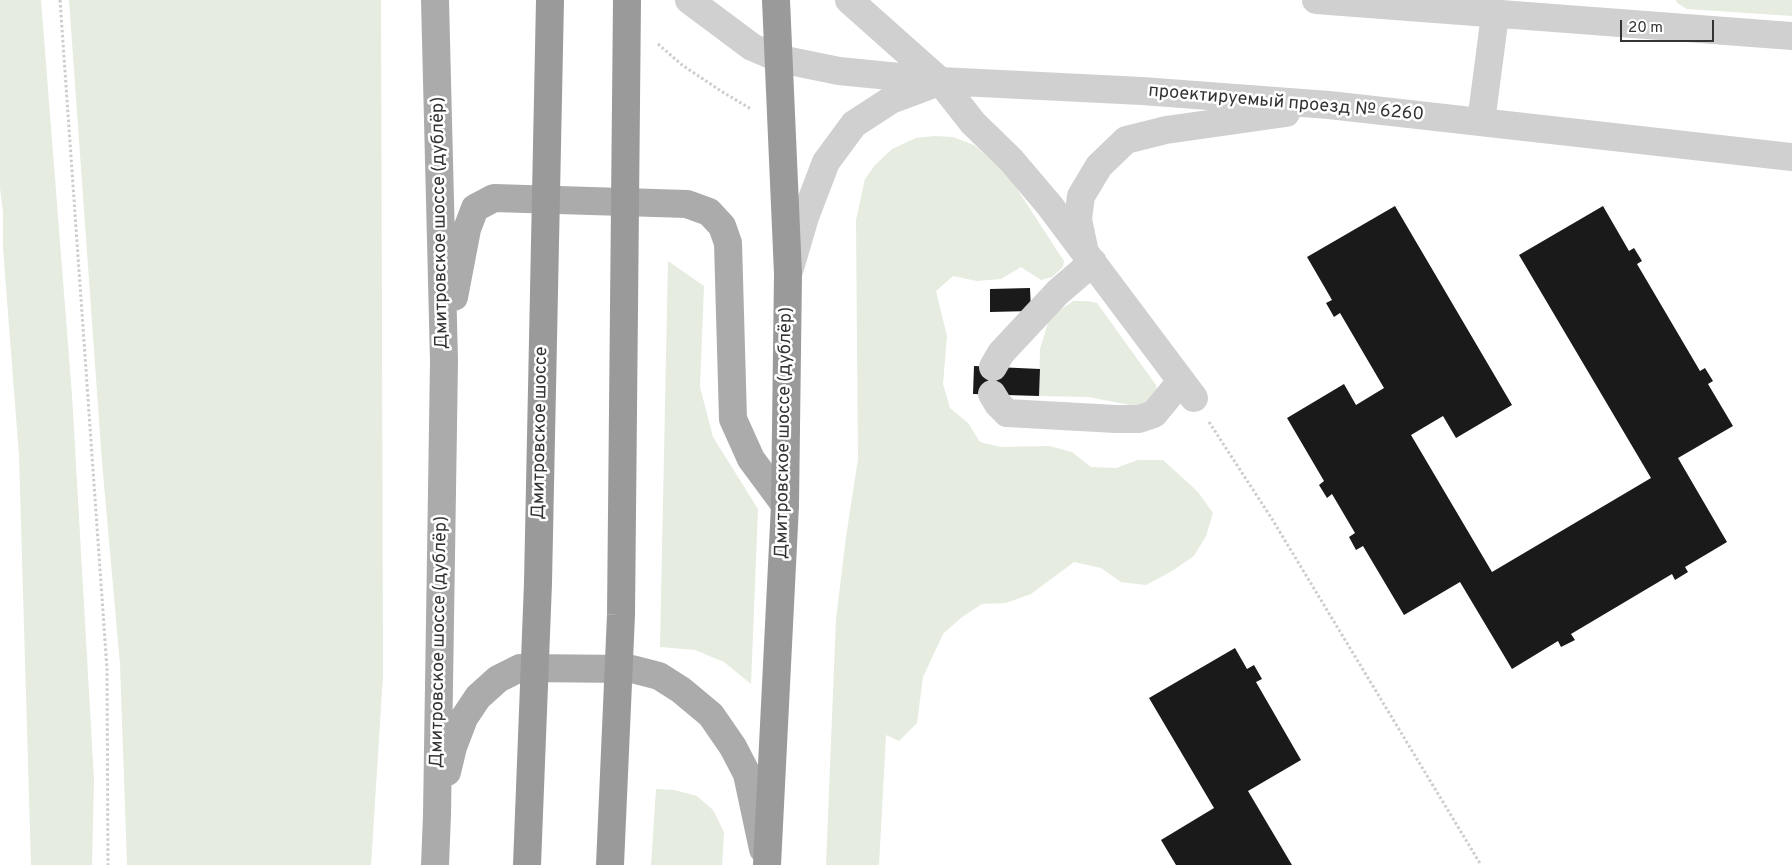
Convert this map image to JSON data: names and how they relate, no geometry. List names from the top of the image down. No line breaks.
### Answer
{"streets":{"highway":["Дмитровское шоссе (дублёр)","Дмитровское шоссе"],"street":["проектируемый проезд № 6260"]},"crossings":[["проектируемый проезд № 6260","Дмитровское шоссе (дублёр)"]],"scale_bar":"20 m"}
